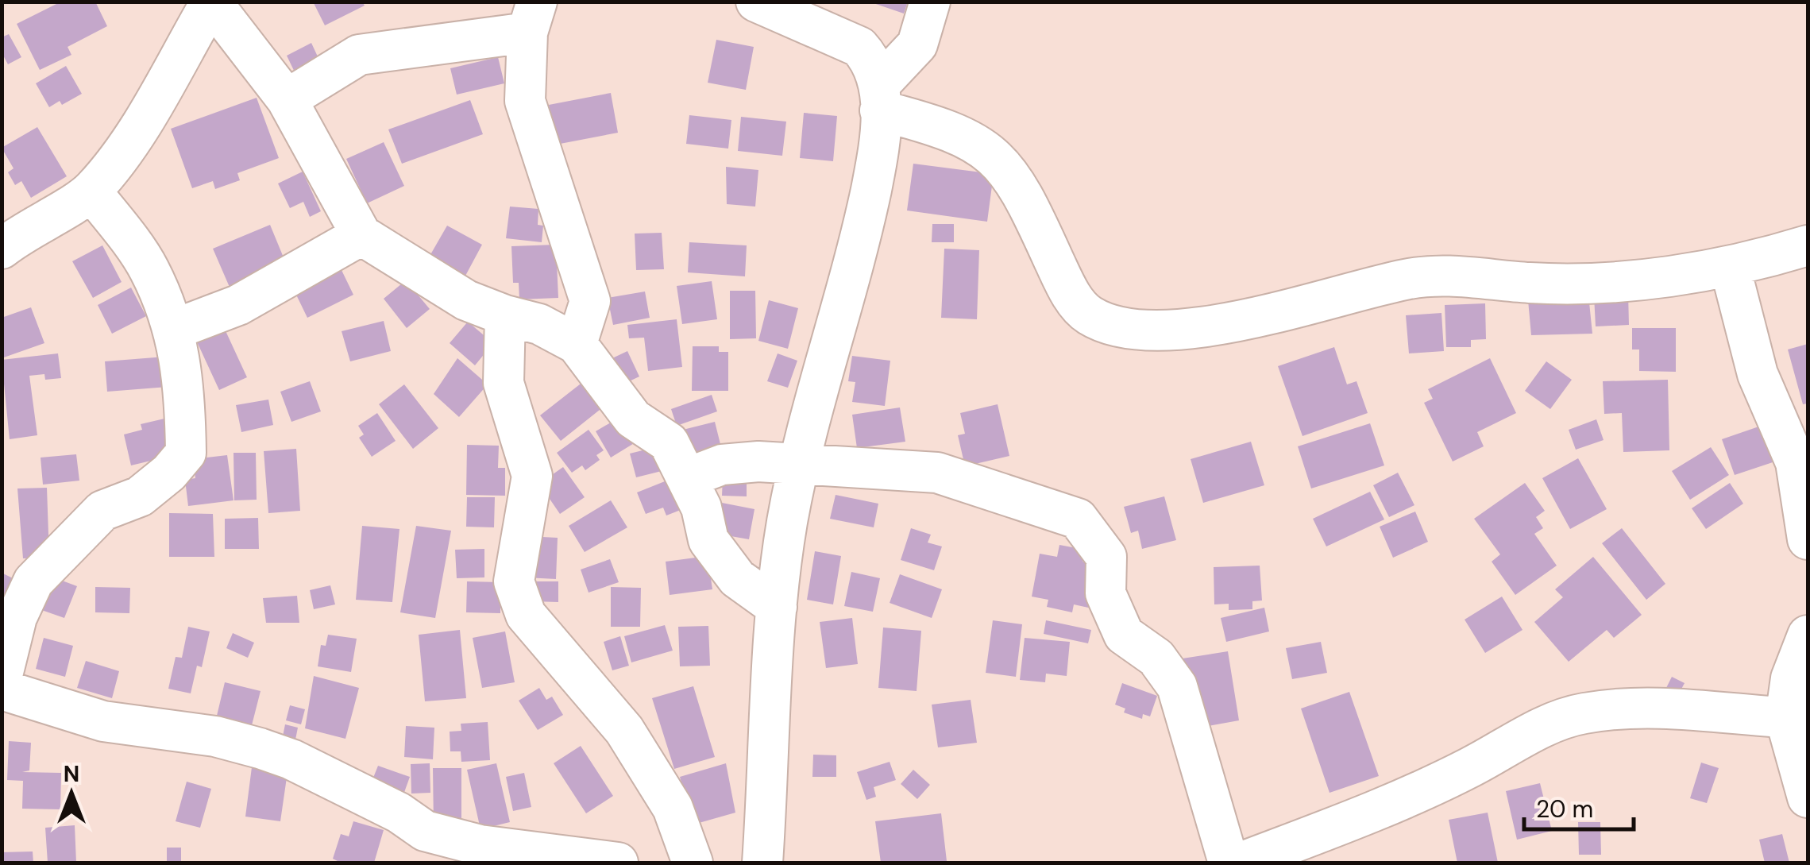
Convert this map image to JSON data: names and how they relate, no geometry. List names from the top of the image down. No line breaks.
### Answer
{"scale_bar":"20 m","north":"top"}
